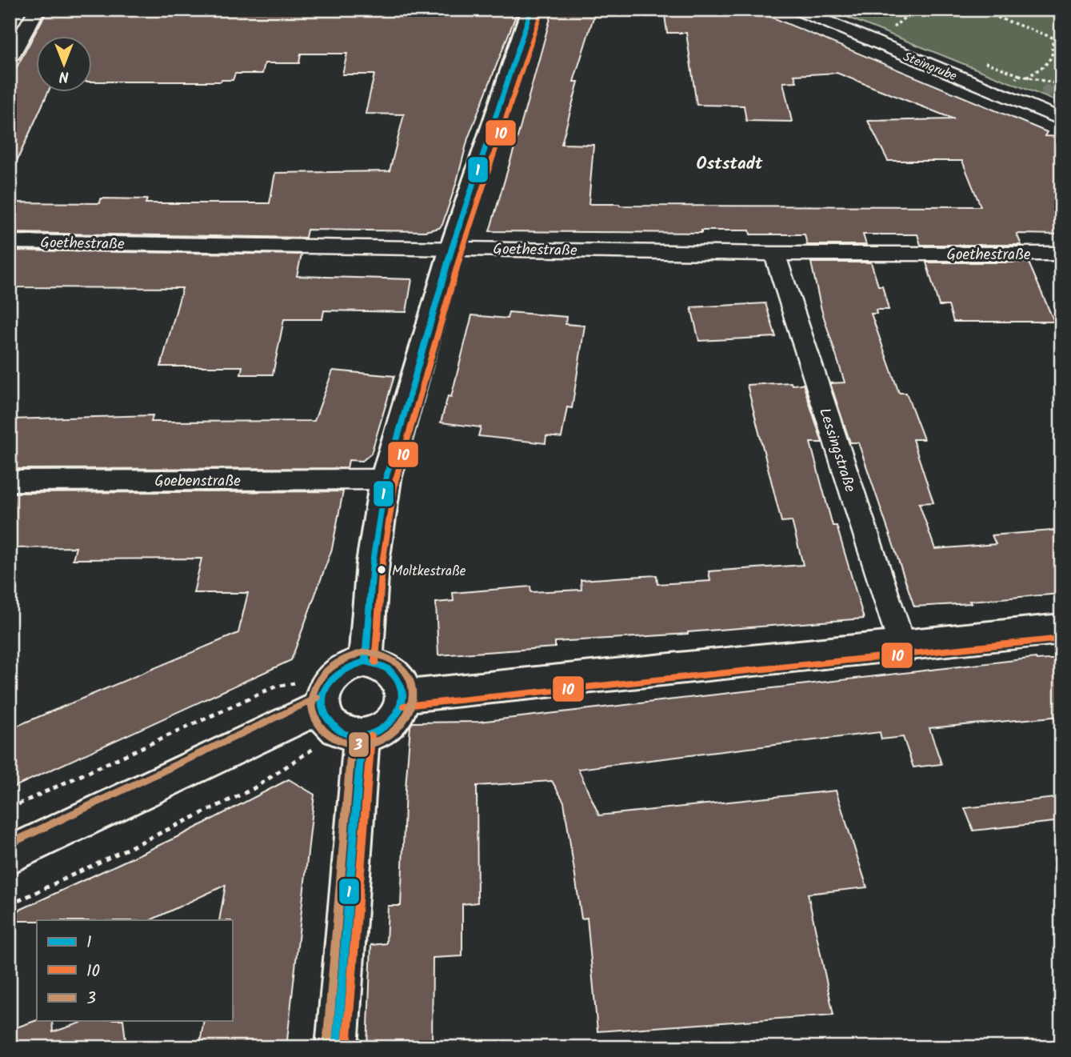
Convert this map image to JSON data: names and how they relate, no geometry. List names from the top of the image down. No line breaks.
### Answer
{"streets":{"street":["Steingrube","Goethestraße","Lessingstraße","Goebenstraße"]},"crossings":[["Goethestraße","Lessingstraße"]],"districts":["Oststadt"],"places":["Moltkestraße"],"lines":["transit line 1","transit line 10","transit line 3"],"legend":["1","10","3"],"north":"bottom"}
